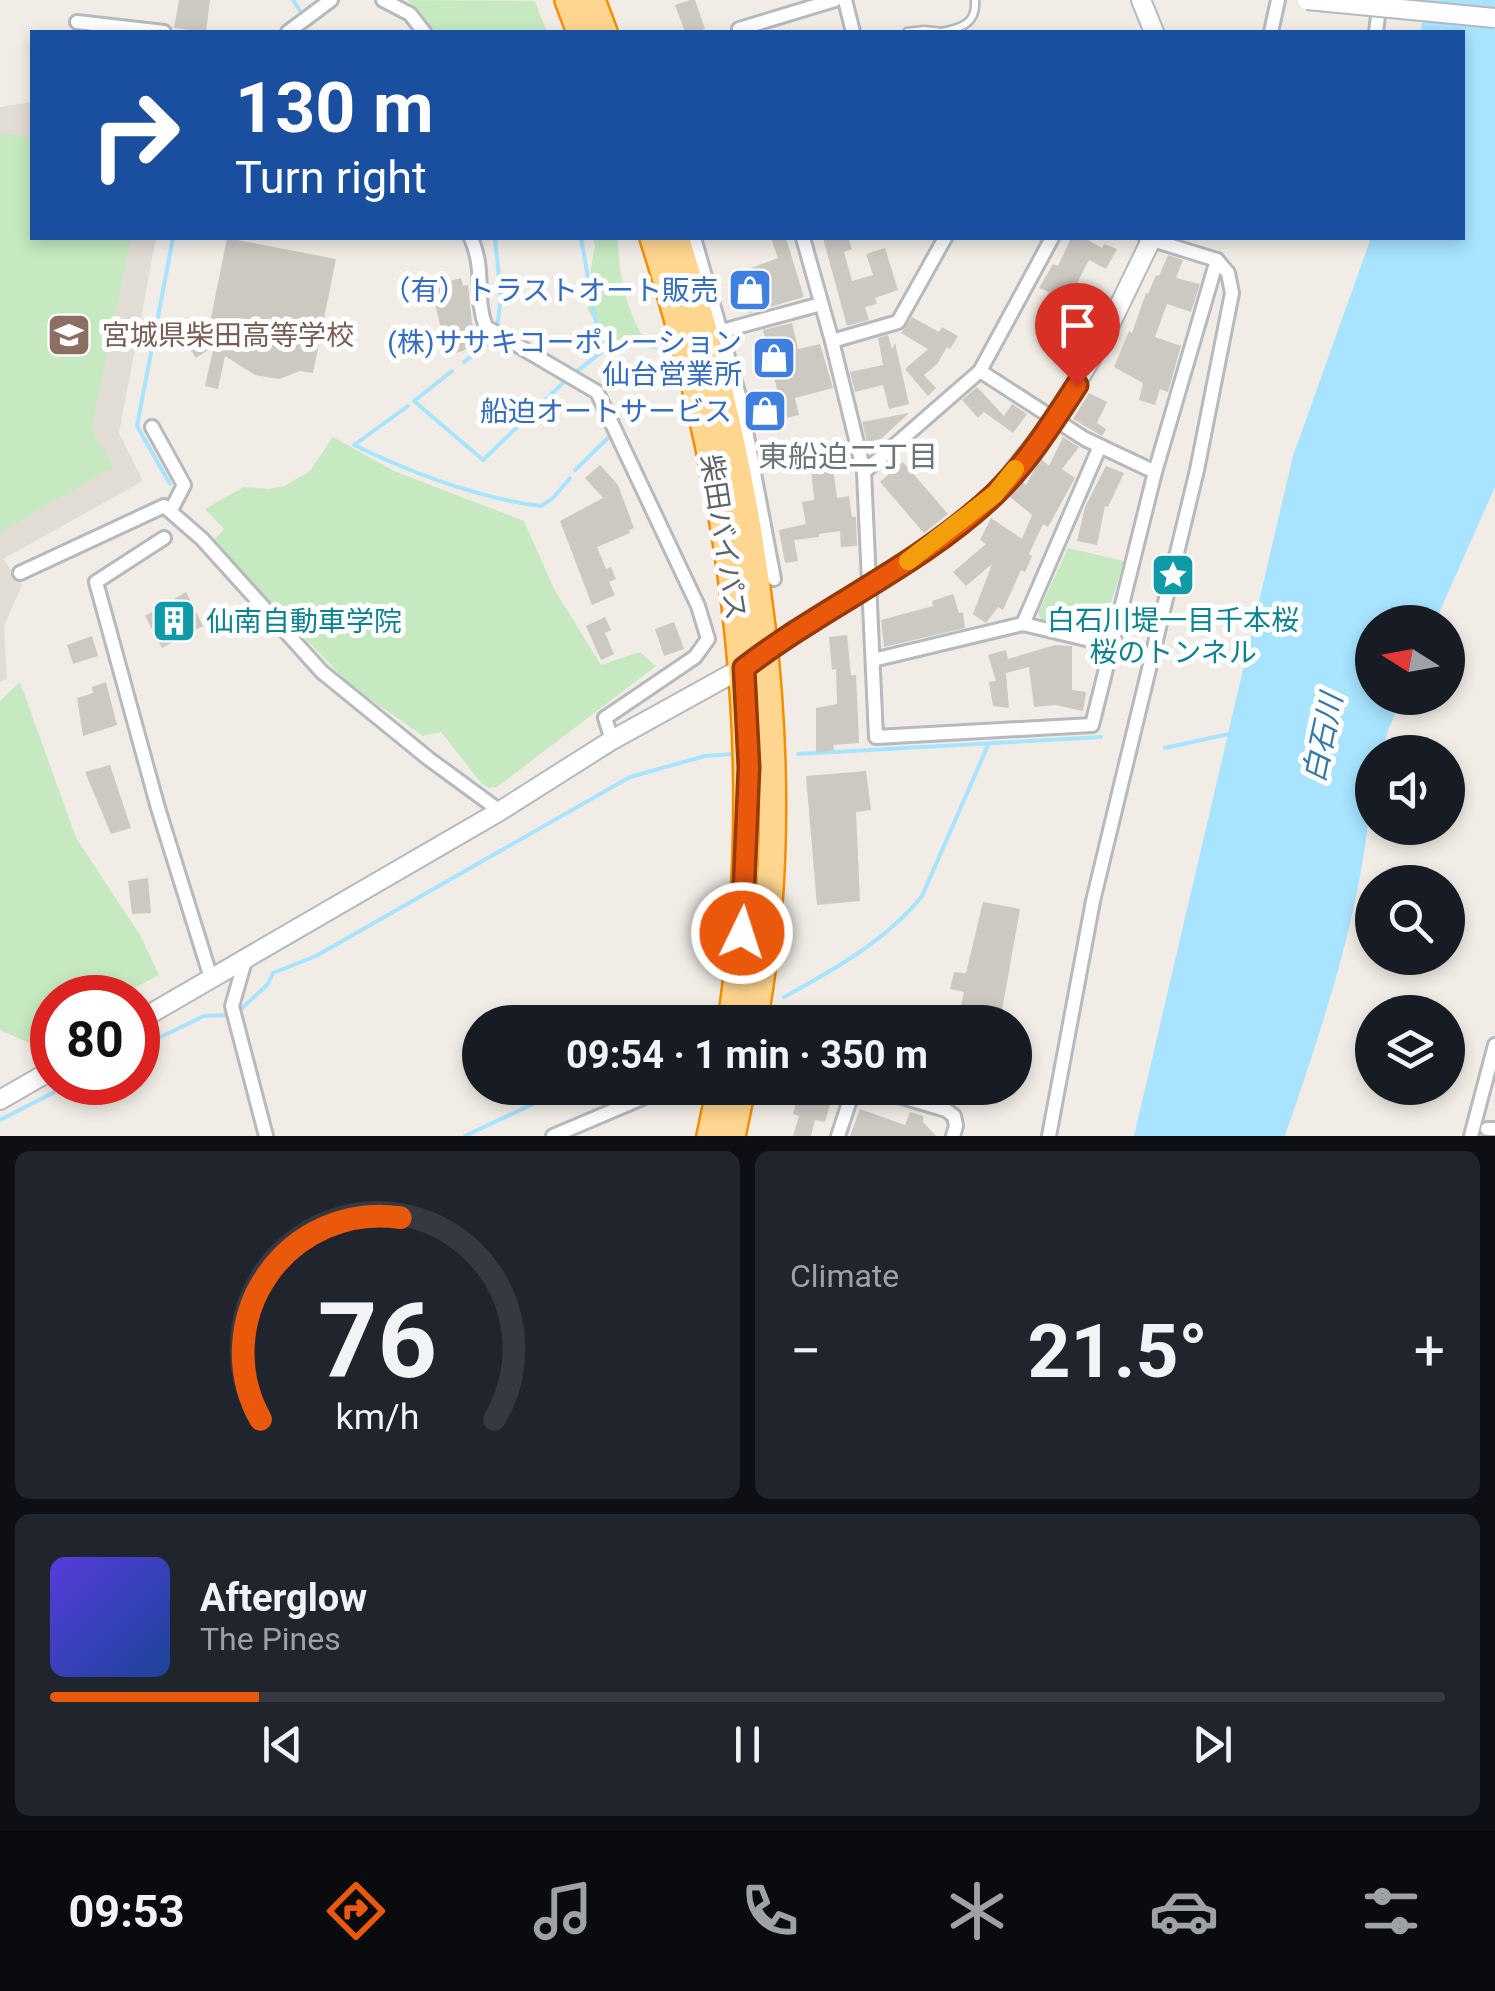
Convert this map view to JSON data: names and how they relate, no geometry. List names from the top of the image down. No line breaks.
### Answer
{"streets":{"highway":["柴田バイパス"]},"districts":["東船迫二丁目"],"water":["白石川"],"places":{"shop":["（有）トラストオート販売","(株)ササキコーポレーション 仙台営業所","船迫オートサービス"],"school or university":["宮城県柴田高等学校"],"place":["白石川堤一目千本桜 桜のトンネル"],"building":["仙南自動車学院"]},"north":"left","page":{"turn":["130 m","Turn right"],"limit":"80","trip":"09:54 · 1 min · 350 m","tile":"Climate","heat":["−","21.5°","+"],"song":["Afterglow","The Pines"],"tabs":"09:53","gauge":["76","km/h"]}}
